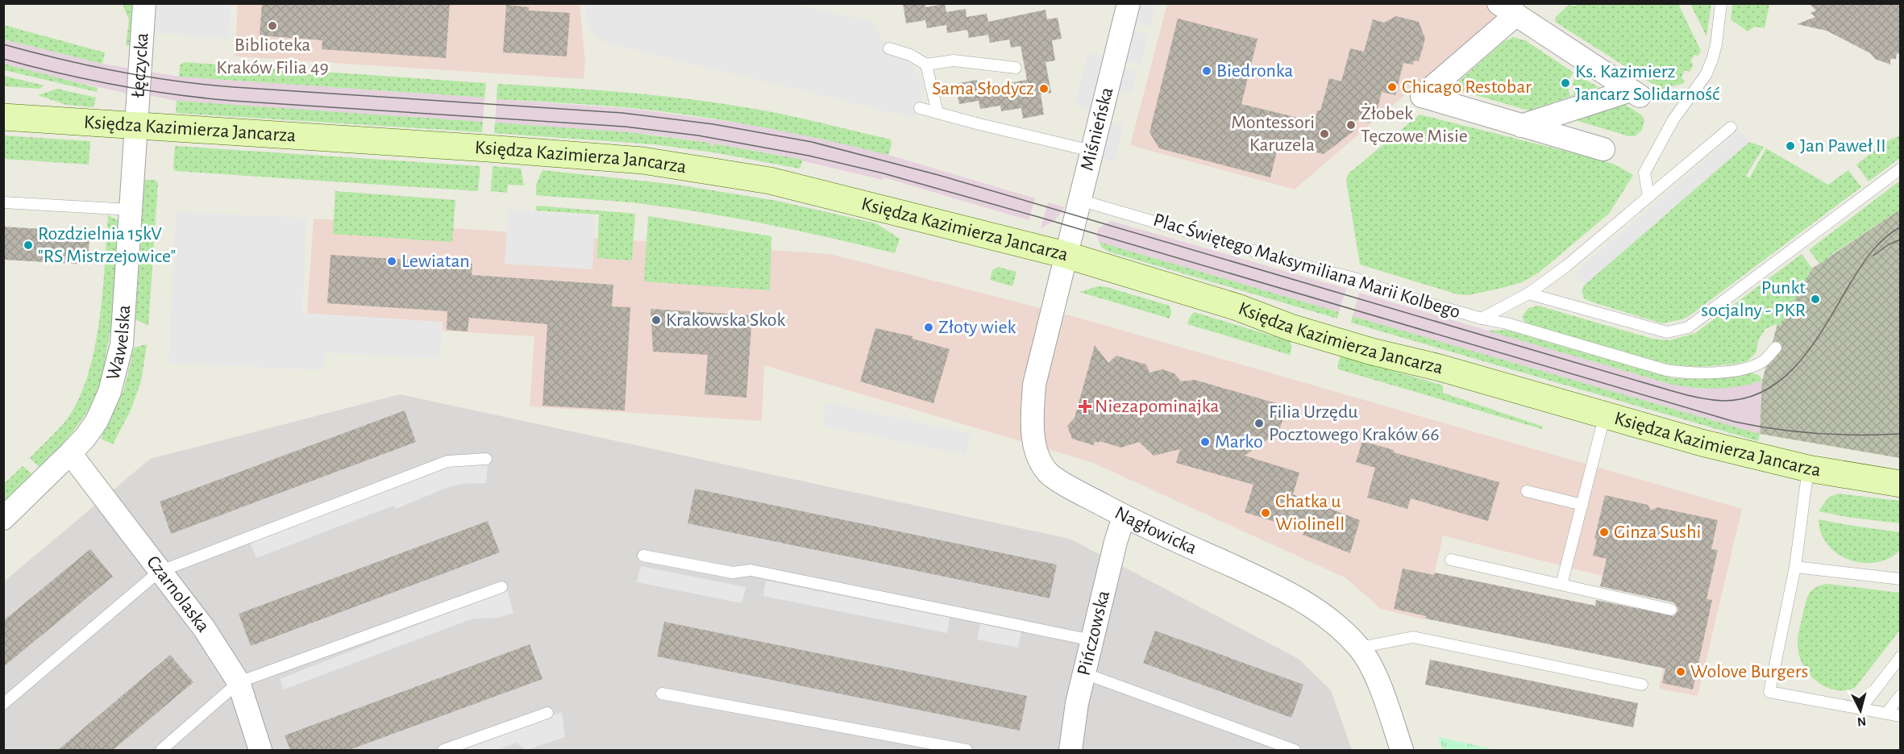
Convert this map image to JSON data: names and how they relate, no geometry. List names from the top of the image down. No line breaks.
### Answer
{"streets":{"street":["Łęczycka","Księdza Kazimierza Jancarza","Miśnieńska","Wawelska","Nagłowicka","Czarnolaska","Pińczowska"],"lane":["Plac Świętego Maksymiliana Marii Kolbego"]},"crossings":[["Łęczycka","Księdza Kazimierza Jancarza"],["Łęczycka","Wawelska"],["Księdza Kazimierza Jancarza","Miśnieńska"],["Księdza Kazimierza Jancarza","Wawelska"],["Księdza Kazimierza Jancarza","Nagłowicka"],["Miśnieńska","Plac Świętego Maksymiliana Marii Kolbego"],["Miśnieńska","Nagłowicka"],["Wawelska","Czarnolaska"],["Nagłowicka","Pińczowska"]],"places":{"other":["Biblioteka Kraków Filia 49","Biedronka","Ks. Kazimierz Jancarz Solidarność","Chicago Restobar","Sama Słodycz","Żłobek Tęczowe Misie","Montessori Karuzela","Jan Paweł II","Rozdzielnia 15kV \"RS Mistrzejowice\"","Lewiatan","Punkt socjalny - PKR","Krakowska Skok","Złoty wiek","Filia Urzędu Pocztowego Kraków 66","Marko","Chatka u Wiolinell","Ginza Sushi","Wolove Burgers"],"health":["Niezapominajka"]},"north":"bottom"}
